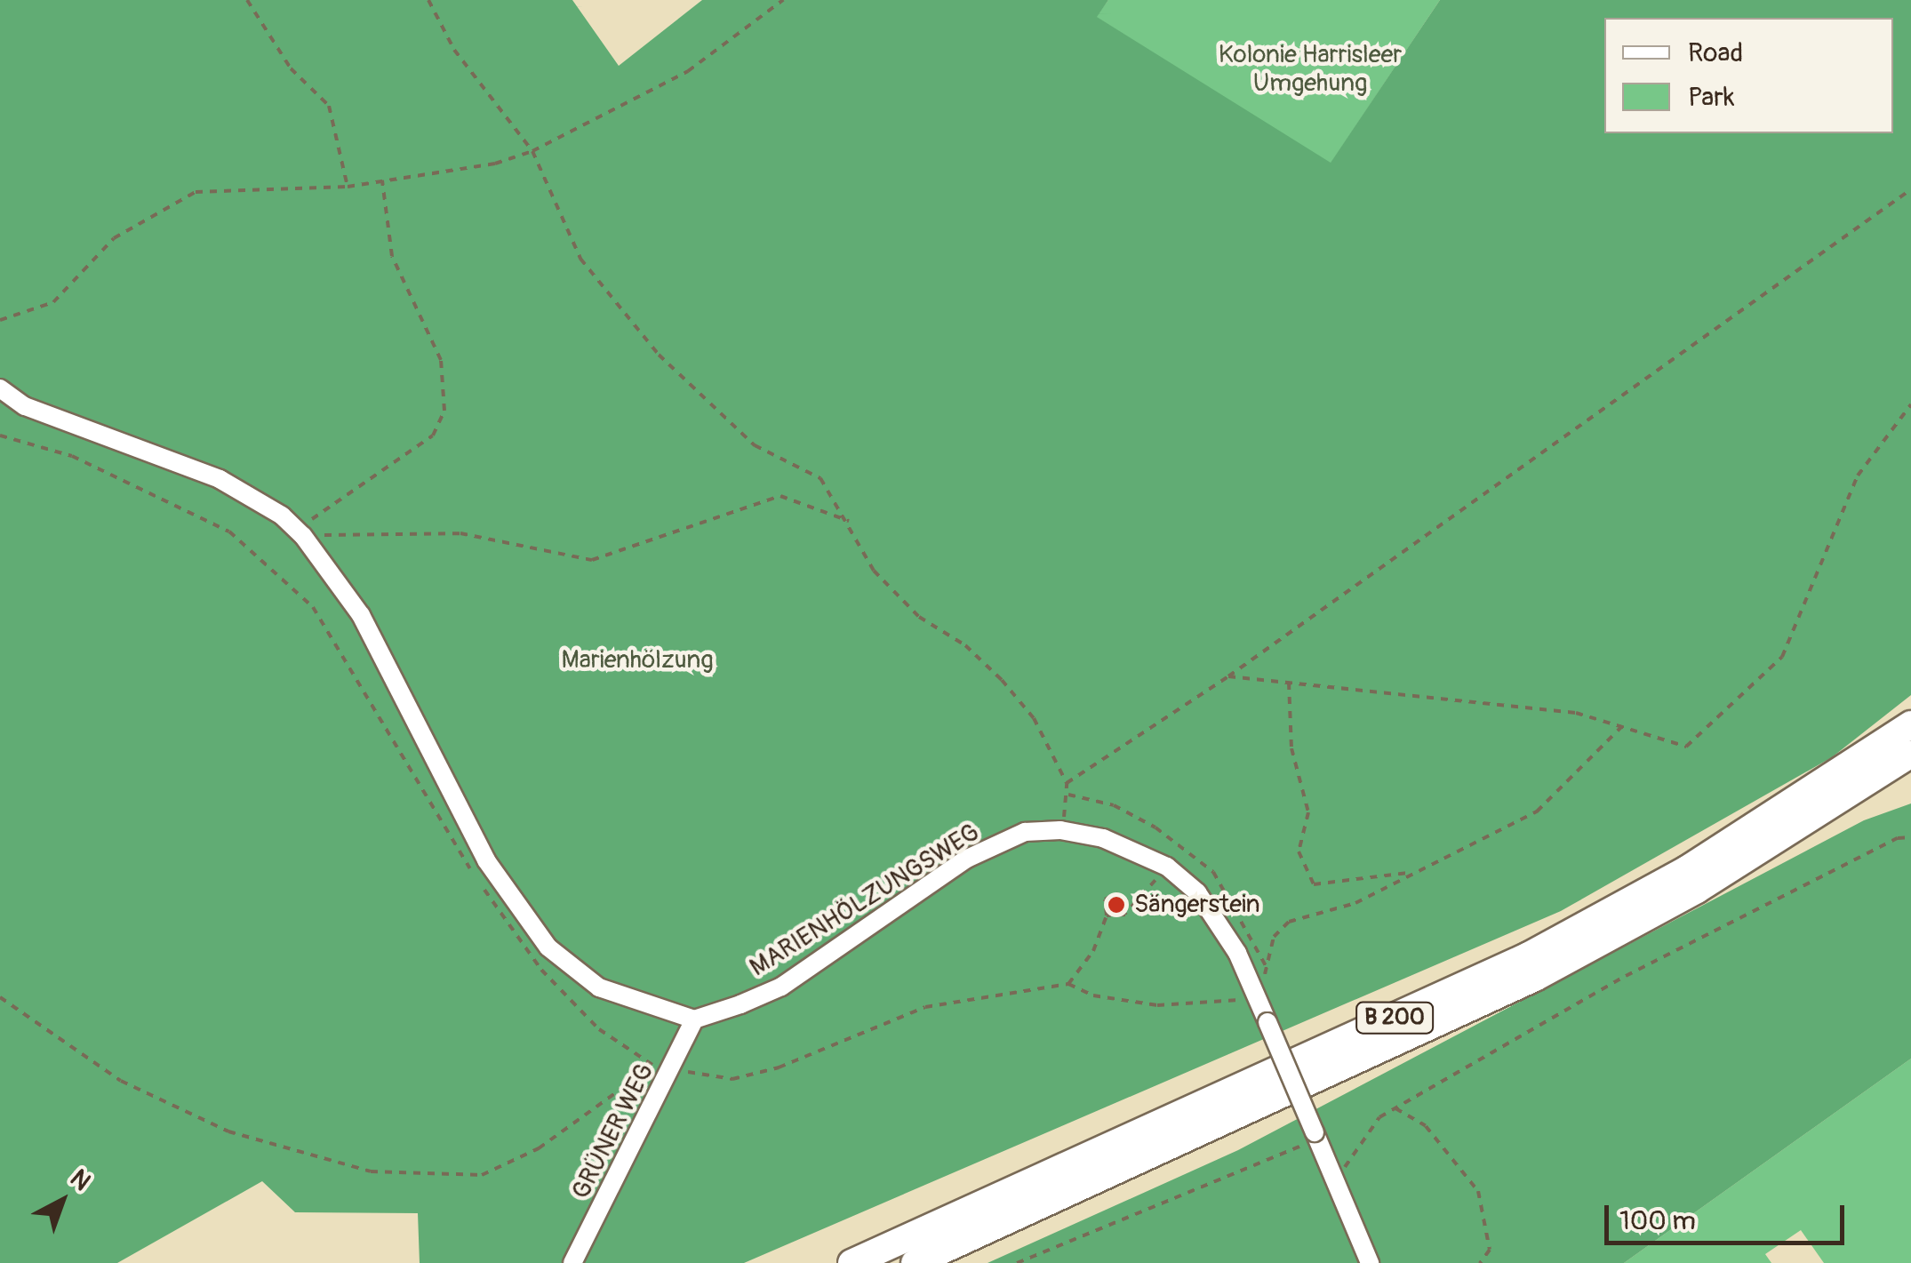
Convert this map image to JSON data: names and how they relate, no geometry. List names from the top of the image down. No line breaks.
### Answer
{"streets":{"highway":["B 200"],"street":["MARIENHÖLZUNGSWEG","GRÜNER WEG"]},"crossings":[["MARIENHÖLZUNGSWEG","GRÜNER WEG"]],"parks":["Kolonie Harrisleer Umgehung","Marienhölzung"],"places":["Sängerstein"],"legend":["Road","Park"],"scale_bar":"100 m","north":"top right"}
